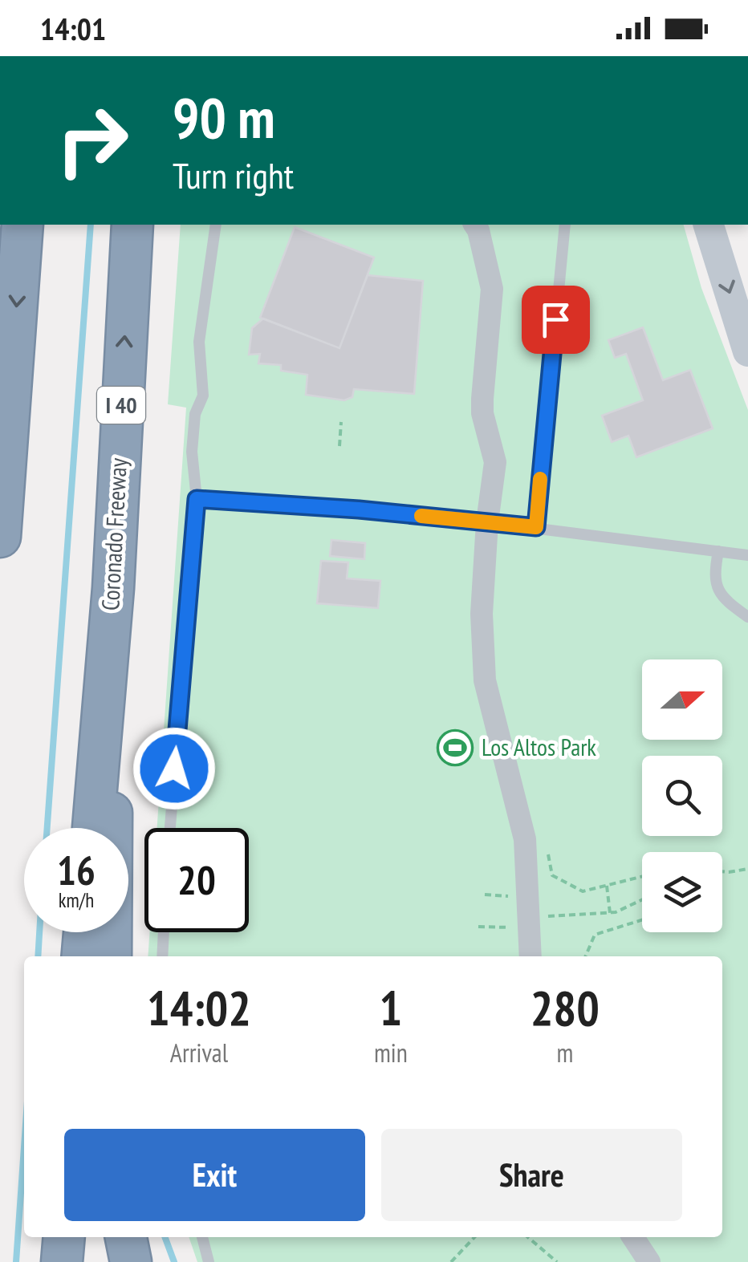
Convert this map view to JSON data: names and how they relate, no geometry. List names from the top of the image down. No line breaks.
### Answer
{"streets":{"highway":["I 40","Coronado Freeway"]},"places":{"sports":["Los Altos Park"]},"north":"right","page":{"status":"14:01","turn":["90 m","Turn right"],"speed":"16 km/h","limit":"20","eta":["14:02","Arrival","1","min","280","m"],"buttons":["Exit","Share"]}}
